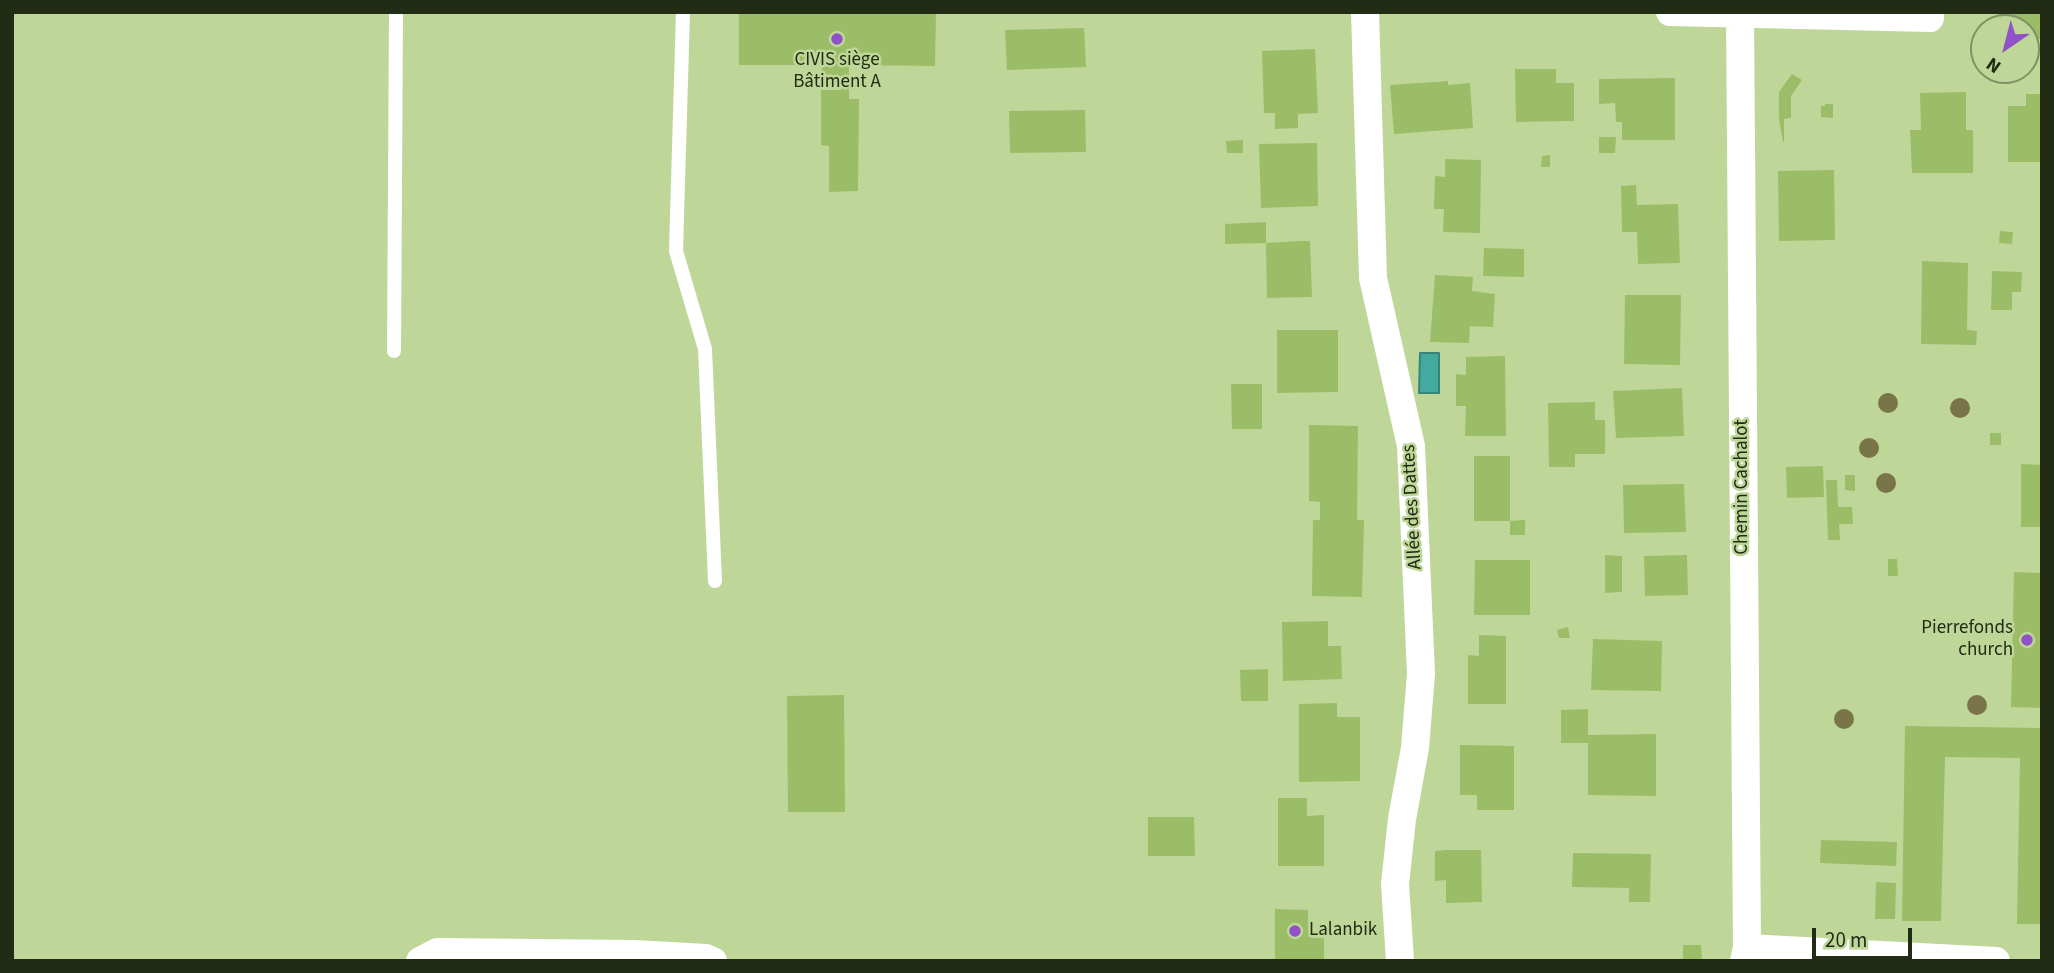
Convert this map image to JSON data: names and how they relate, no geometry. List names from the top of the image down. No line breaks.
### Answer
{"streets":{"street":["Chemin Cachalot","Allée des Dattes"]},"places":["CIVIS siège Bâtiment A","Pierrefonds church","Lalanbik"],"scale_bar":"20 m","north":"bottom left"}
